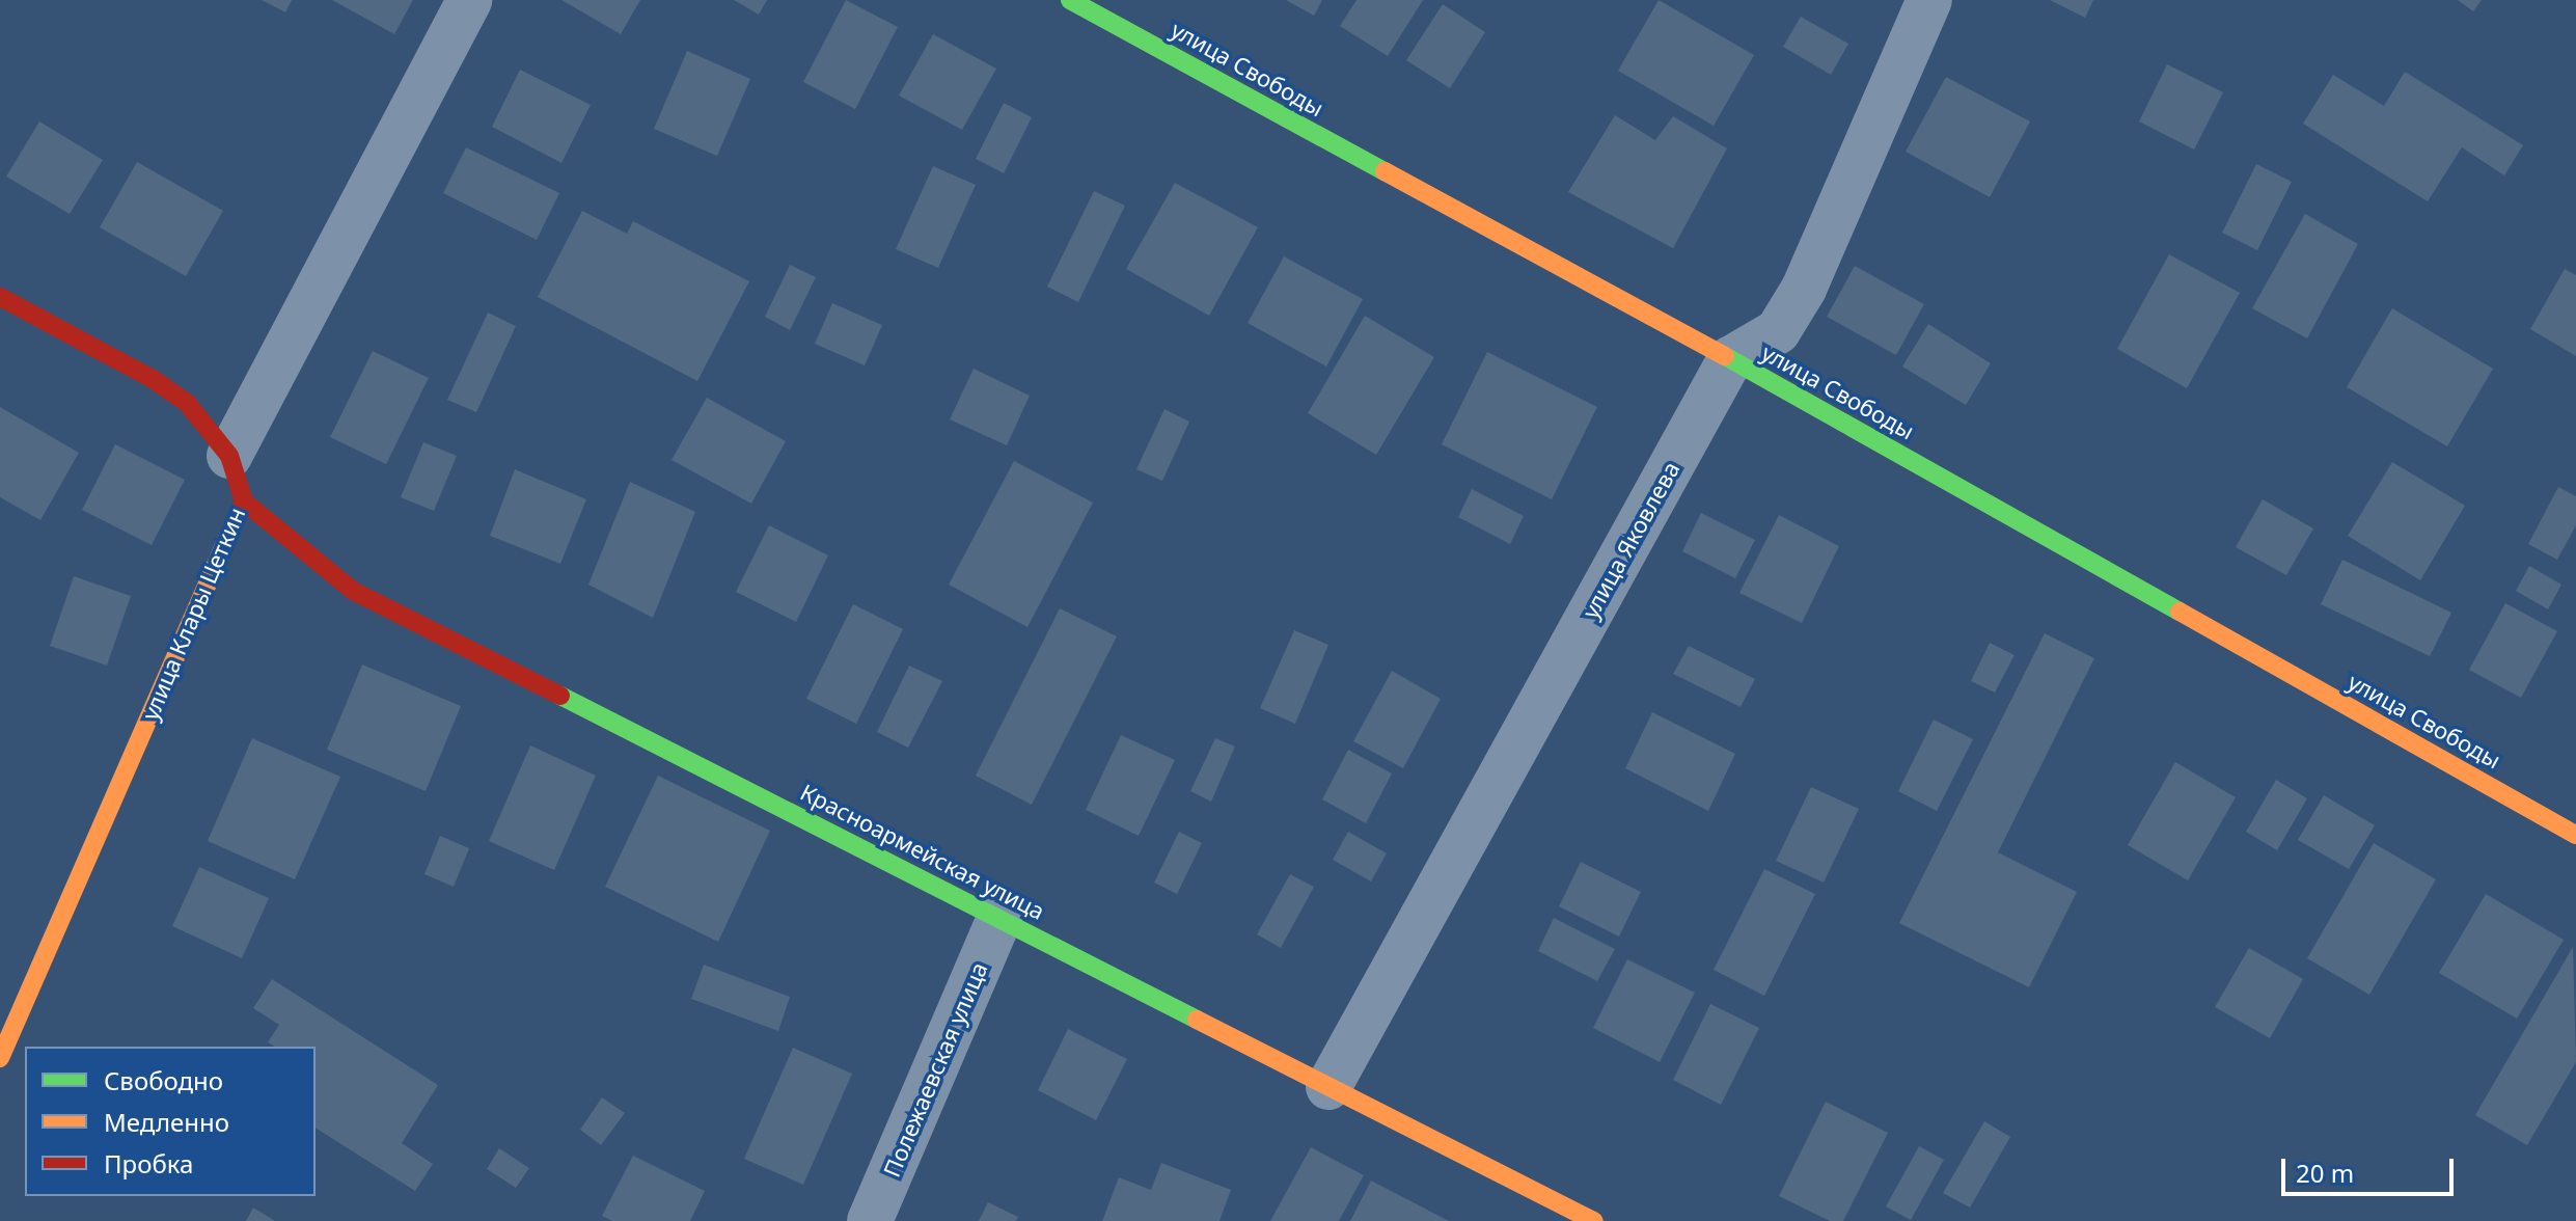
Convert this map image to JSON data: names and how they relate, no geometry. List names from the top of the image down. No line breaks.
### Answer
{"streets":{"street":["улица Свободы","улица Яковлева","улица Клары Цеткин","Красноармейская улица","Полежаевская улица"]},"crossings":[["улица Свободы","улица Яковлева"],["улица Яковлева","Красноармейская улица"],["улица Клары Цеткин","Красноармейская улица"],["Красноармейская улица","Полежаевская улица"]],"legend":["Свободно","Медленно","Пробка"],"scale_bar":"20 m"}
